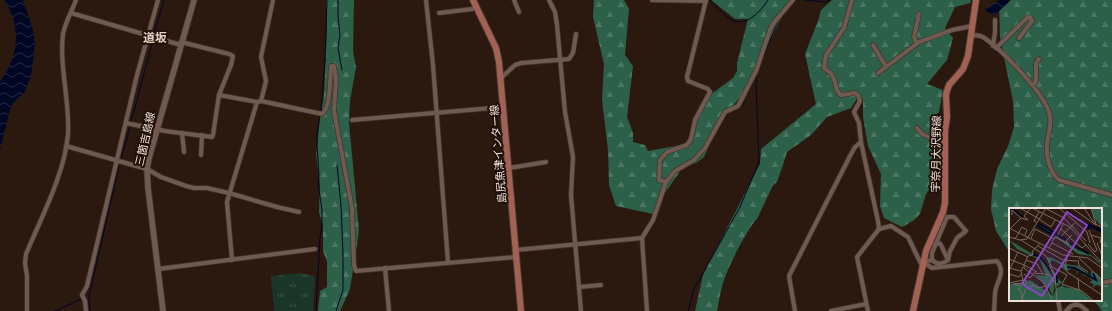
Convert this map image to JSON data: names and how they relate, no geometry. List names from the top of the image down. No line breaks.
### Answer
{"streets":{"main road":["三箇吉島線","島尻魚津インター線","宇奈月大沢野線"]},"districts":["道坂"]}
